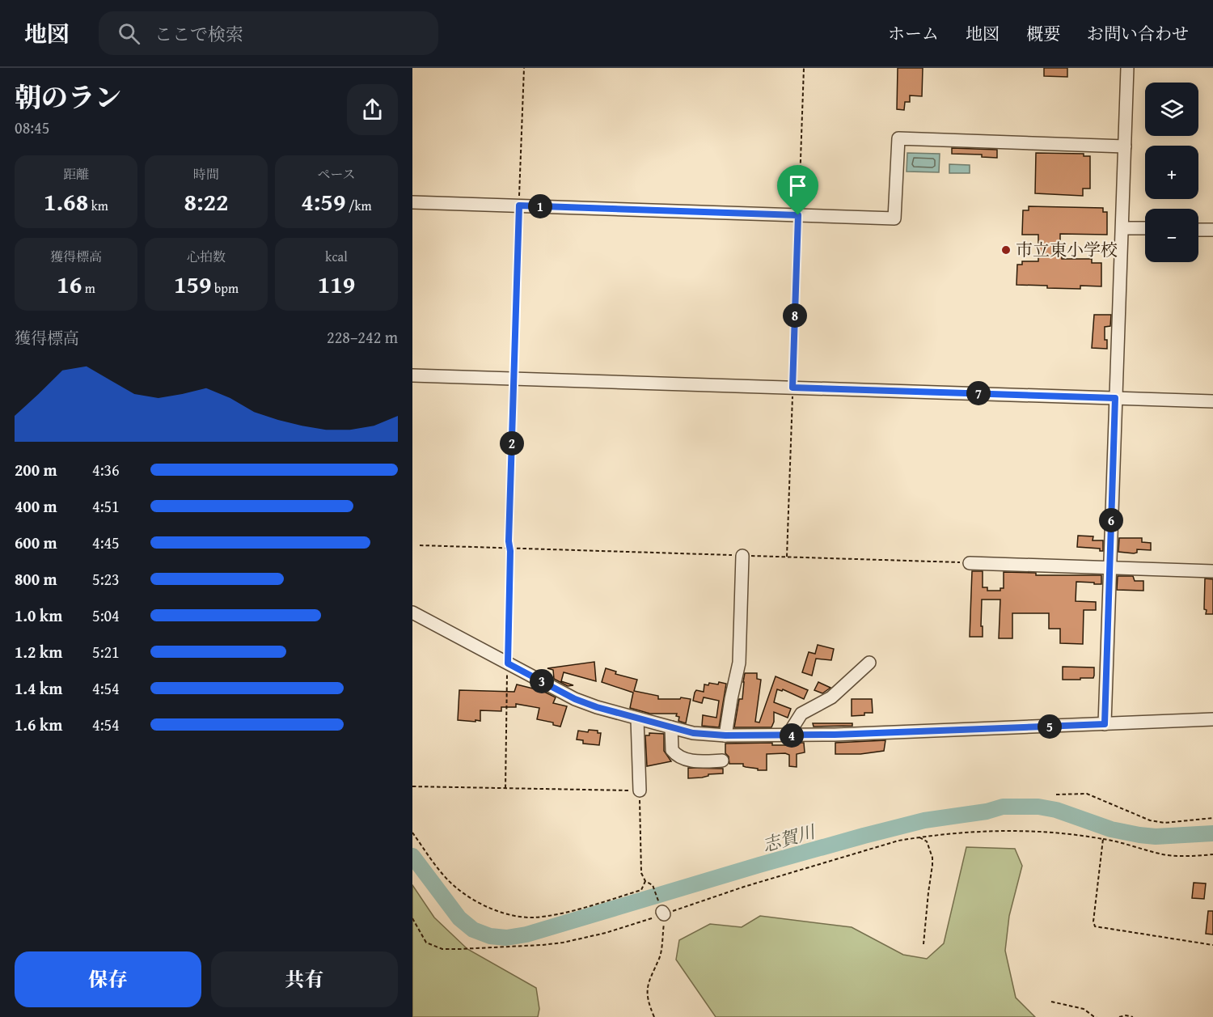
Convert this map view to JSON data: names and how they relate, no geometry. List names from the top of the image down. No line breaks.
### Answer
{"water":["志賀川"],"places":["市立東小学校"],"page":{"header":"地図","search":"ここで検索","nav":["ホーム","地図","概要","お問い合わせ"],"heading":["朝のラン","08:45"],"map_buttons":["+","−"],"stats":[["距離","1.68 km"],["時間","8:22"],["ペース","4:59 /km"],["獲得標高","16 m"],["心拍数","159 bpm"],["kcal","119"]],"pins":["1","8","7","2","6","3","5","4"],"chart":["獲得標高","228–242 m"],"list":[{"name":"200 m","note":"4:36"},{"name":"400 m","note":"4:51"},{"name":"600 m","note":"4:45"},{"name":"800 m","note":"5:23"},{"name":"1.0 km","note":"5:04"},{"name":"1.2 km","note":"5:21"},{"name":"1.4 km","note":"4:54"},{"name":"1.6 km","note":"4:54"}],"buttons":["保存","共有"]}}
